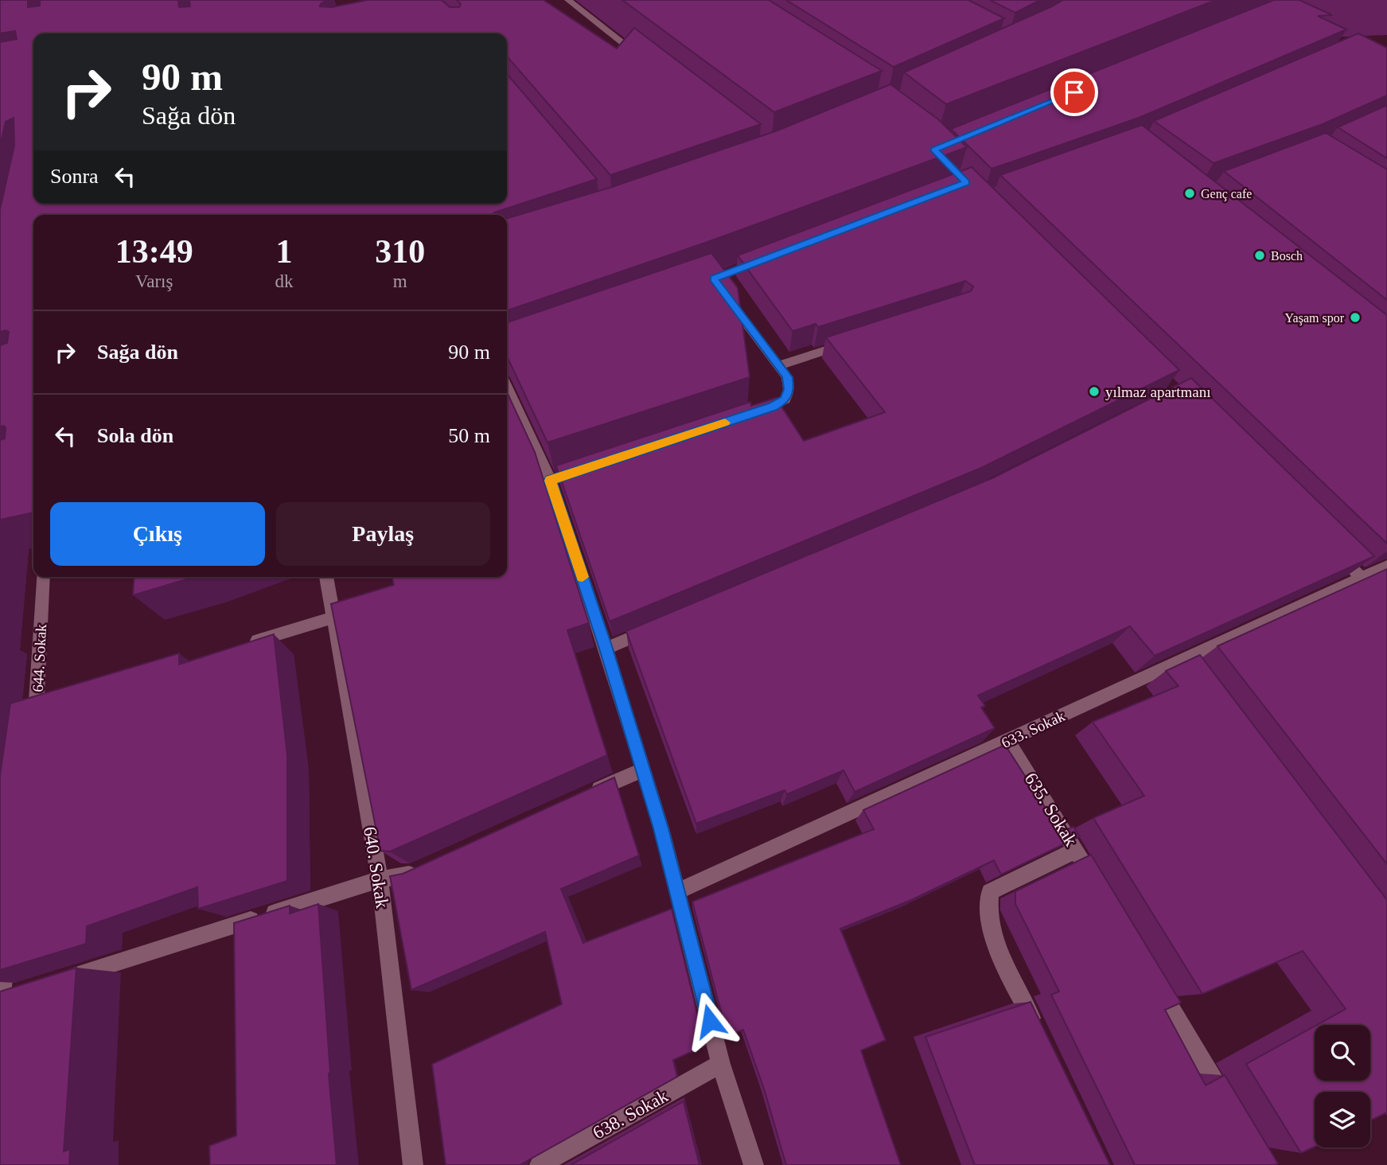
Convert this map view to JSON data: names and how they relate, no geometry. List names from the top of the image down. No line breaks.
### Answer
{"streets":{"street":["644. Sokak","633. Sokak","635. Sokak","640. Sokak","638. Sokak"]},"crossings":[["633. Sokak","635. Sokak"]],"places":["Genç cafe","Bosch","Yaşam spor","yılmaz apartmanı"],"page":{"turn":["90 m","Sağa dön"],"then":"Sonra","eta":["13:49","Varış","1","dk","310","m"],"list":[{"name":"Sağa dön","value":"90 m"},{"name":"Sola dön","value":"50 m"}],"buttons":["Çıkış","Paylaş"]}}
